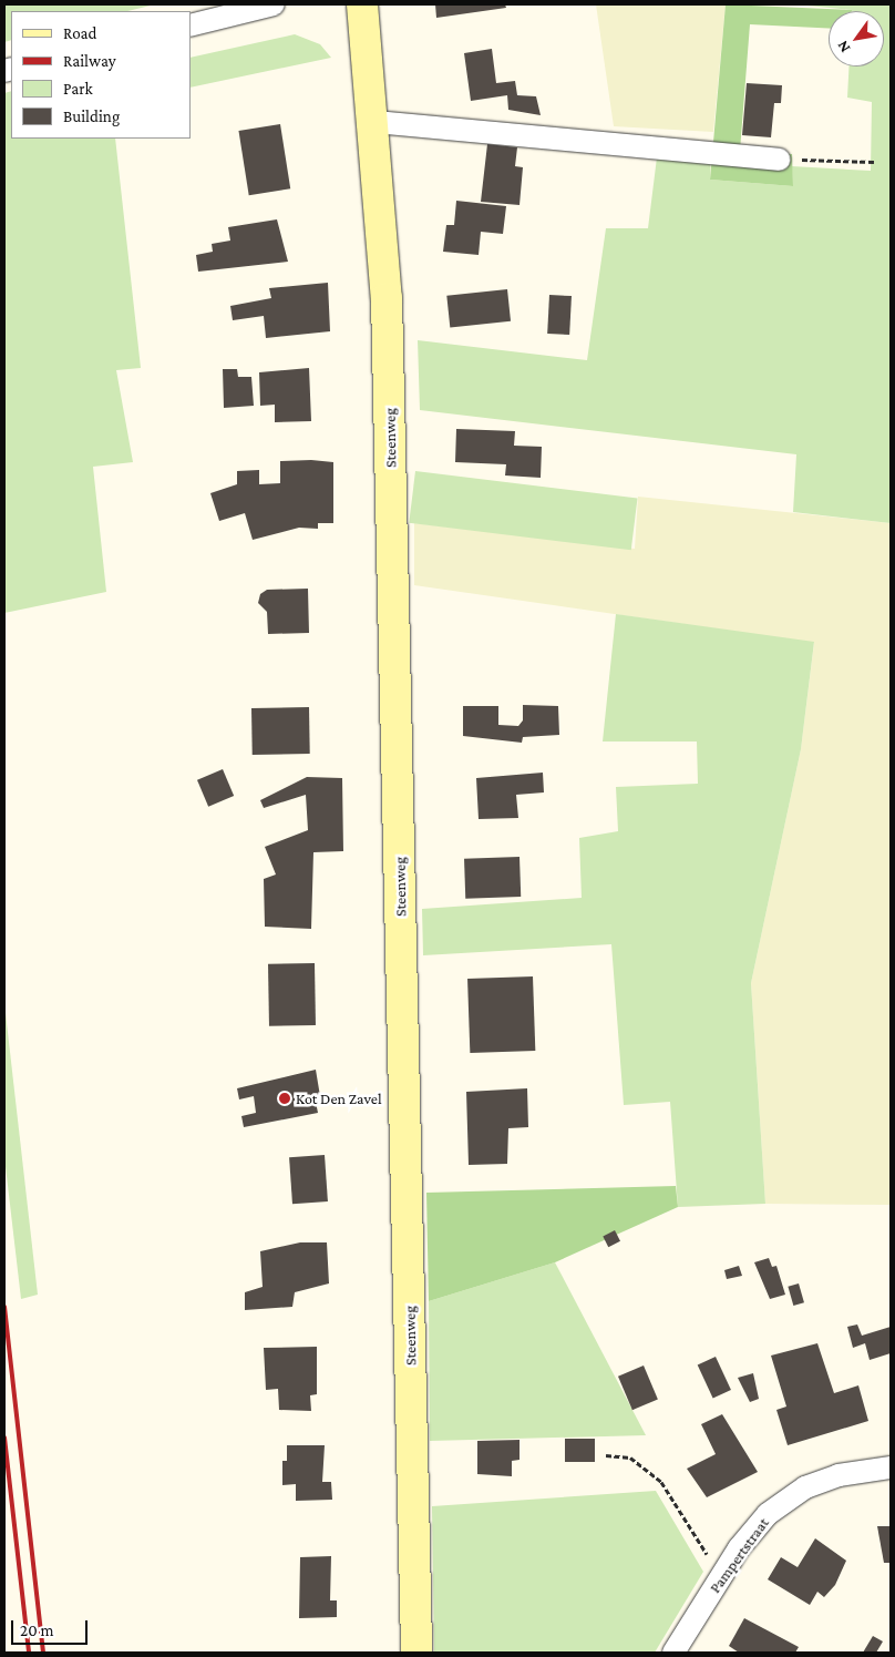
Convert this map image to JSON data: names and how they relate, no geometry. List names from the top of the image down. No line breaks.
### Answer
{"streets":{"main road":["Steenweg"],"street":["Pampertstraat"]},"places":["Kot Den Zavel"],"legend":["Road","Railway","Park","Building"],"scale_bar":"20 m","north":"bottom left"}
